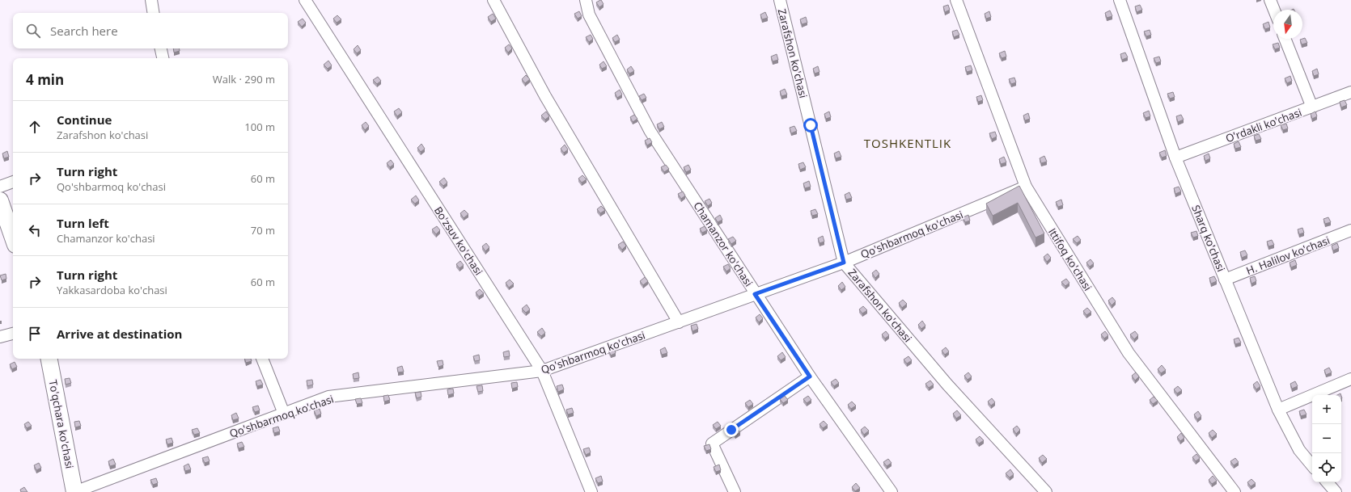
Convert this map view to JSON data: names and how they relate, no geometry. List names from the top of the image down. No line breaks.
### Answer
{"streets":{"street":["Zarafshon ko'chasi","O'rdakli ko'chasi","Qo'shbarmoq ko'chasi","Sharq ko'chasi","Bo'zsuv ko'chasi","Chamanzor ko'chasi","H. Halilov ko'chasi","Ittifoq ko'chasi","To'qchara ko'chasi"]},"crossings":[["Zarafshon ko'chasi","Qo'shbarmoq ko'chasi"],["O'rdakli ko'chasi","Sharq ko'chasi"],["Qo'shbarmoq ko'chasi","Bo'zsuv ko'chasi"],["Qo'shbarmoq ko'chasi","Chamanzor ko'chasi"],["Qo'shbarmoq ko'chasi","Ittifoq ko'chasi"],["Qo'shbarmoq ko'chasi","To'qchara ko'chasi"],["Sharq ko'chasi","H. Halilov ko'chasi"]],"districts":["TOSHKENTLIK"],"north":"bottom","page":{"search":"Search here","heading":["4 min","Walk · 290 m"],"list":[["Continue","Zarafshon ko'chasi","100 m"],["Turn right","Qo'shbarmoq ko'chasi","60 m"],["Turn left","Chamanzor ko'chasi","70 m"],["Turn right","Yakkasardoba ko'chasi","60 m"],"Arrive at destination"],"map_buttons":["+","−"]}}
